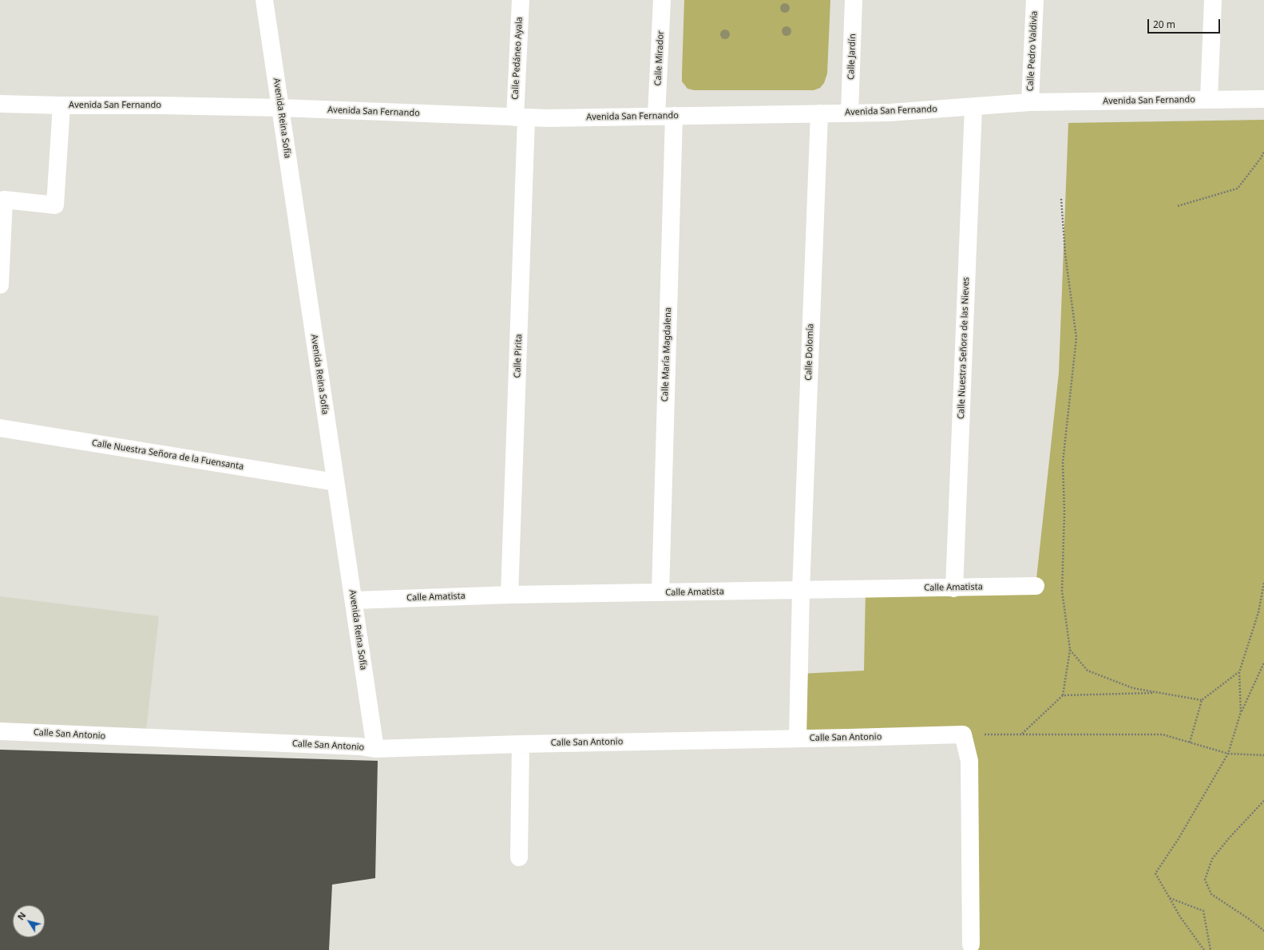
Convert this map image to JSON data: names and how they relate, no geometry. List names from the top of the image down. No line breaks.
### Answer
{"streets":{"street":["Calle Pedro Valdivia","Calle Jardín","Calle Pedáneo Ayala","Calle Mirador","Avenida San Fernando","Avenida Reina Sofía","Calle Nuestra Señora de las Nieves","Calle Dolomía","Calle María Magdalena","Calle Pirita","Calle Nuestra Señora de la Fuensanta","Calle Amatista","Calle San Antonio"]},"crossings":[["Calle Pedro Valdivia","Avenida San Fernando"],["Calle Jardín","Avenida San Fernando"],["Calle Pedáneo Ayala","Avenida San Fernando"],["Calle Pedáneo Ayala","Calle Pirita"],["Calle Mirador","Avenida San Fernando"],["Calle Mirador","Calle María Magdalena"],["Avenida San Fernando","Avenida Reina Sofía"],["Avenida San Fernando","Calle Nuestra Señora de las Nieves"],["Avenida San Fernando","Calle Dolomía"],["Avenida San Fernando","Calle María Magdalena"],["Avenida San Fernando","Calle Pirita"],["Avenida Reina Sofía","Calle Nuestra Señora de la Fuensanta"],["Avenida Reina Sofía","Calle Amatista"],["Avenida Reina Sofía","Calle San Antonio"],["Calle Nuestra Señora de las Nieves","Calle Amatista"],["Calle Dolomía","Calle Amatista"],["Calle Dolomía","Calle San Antonio"],["Calle María Magdalena","Calle Amatista"],["Calle Pirita","Calle Amatista"]],"scale_bar":"20 m","north":"top left"}
